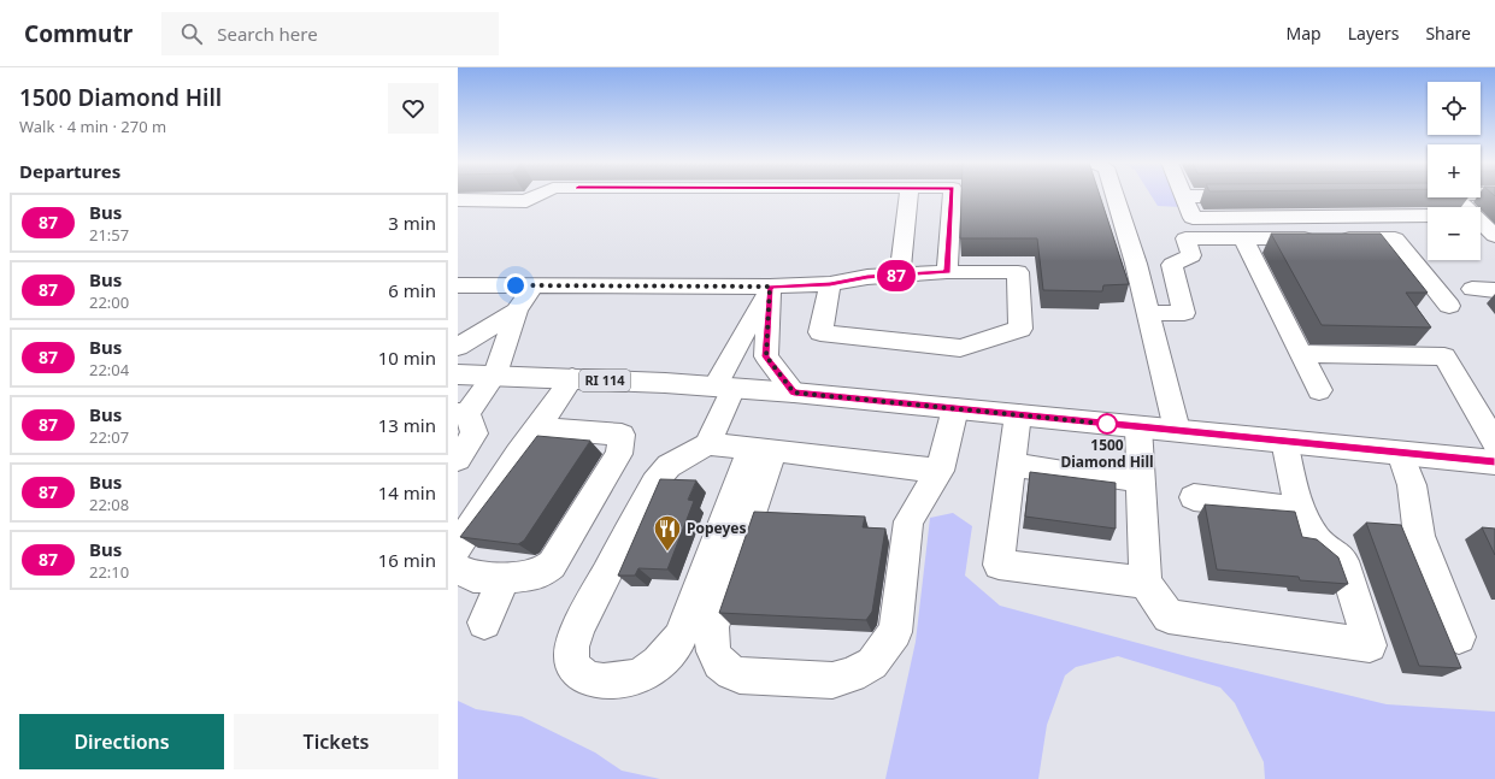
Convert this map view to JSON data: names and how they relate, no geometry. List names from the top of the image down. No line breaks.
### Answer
{"streets":{"main road":["RI 114"]},"places":{"other":["1500 Diamond Hill"],"restaurant":["Popeyes"]},"lines":["bus line 87"],"page":{"header":"Commutr","search":"Search here","nav":["Map","Layers","Share"],"heading":[["1500 Diamond Hill","Walk · 4 min · 270 m"],"Departures"],"on_map":"87","map_buttons":["+","−"],"list":[{"mark":"87","name":"Bus","note":"21:57","value":"3 min"},{"mark":"87","name":"Bus","note":"22:00","value":"6 min"},{"mark":"87","name":"Bus","note":"22:04","value":"10 min"},{"mark":"87","name":"Bus","note":"22:07","value":"13 min"},{"mark":"87","name":"Bus","note":"22:08","value":"14 min"},{"mark":"87","name":"Bus","note":"22:10","value":"16 min"}],"buttons":["Directions","Tickets"]}}
